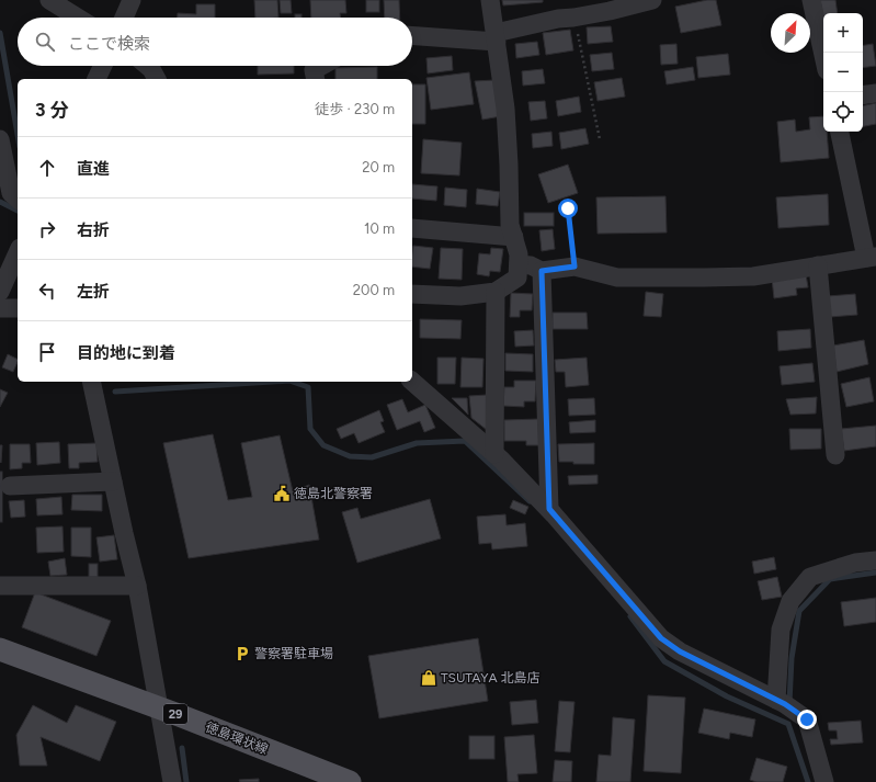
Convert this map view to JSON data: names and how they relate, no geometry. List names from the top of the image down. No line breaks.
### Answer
{"streets":{"main road":["29","徳島環状線"]},"places":{"public building":["徳島北警察署"],"parking":["警察署駐車場"],"shop":["TSUTAYA 北島店"]},"north":"top right","page":{"map_buttons":["+","−"],"search":"ここで検索","heading":["3 分","徒歩 · 230 m"],"list":[["直進","20 m"],["右折","10 m"],["左折","200 m"],"目的地に到着"]}}
